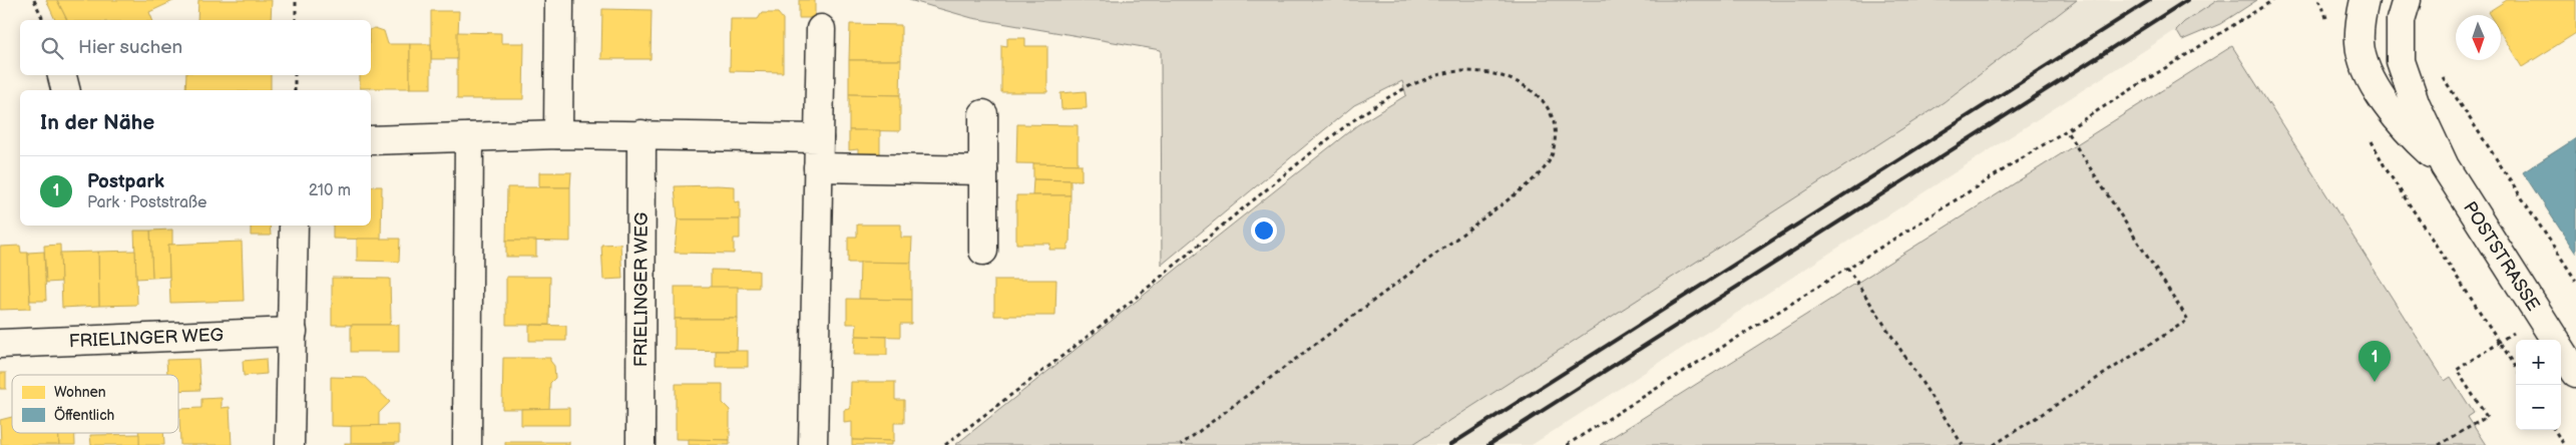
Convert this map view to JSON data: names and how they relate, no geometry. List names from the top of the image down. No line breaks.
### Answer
{"streets":{"street":["POSTSTRASSE","FRIELINGER WEG"]},"legend":["Wohnen","Öffentlich"],"north":"bottom","page":{"search":"Hier suchen","heading":"In der Nähe","list":[{"mark":"1","name":"Postpark","note":"Park · Poststraße","value":"210 m"}],"map_buttons":["+","−"],"pins":"1"}}
